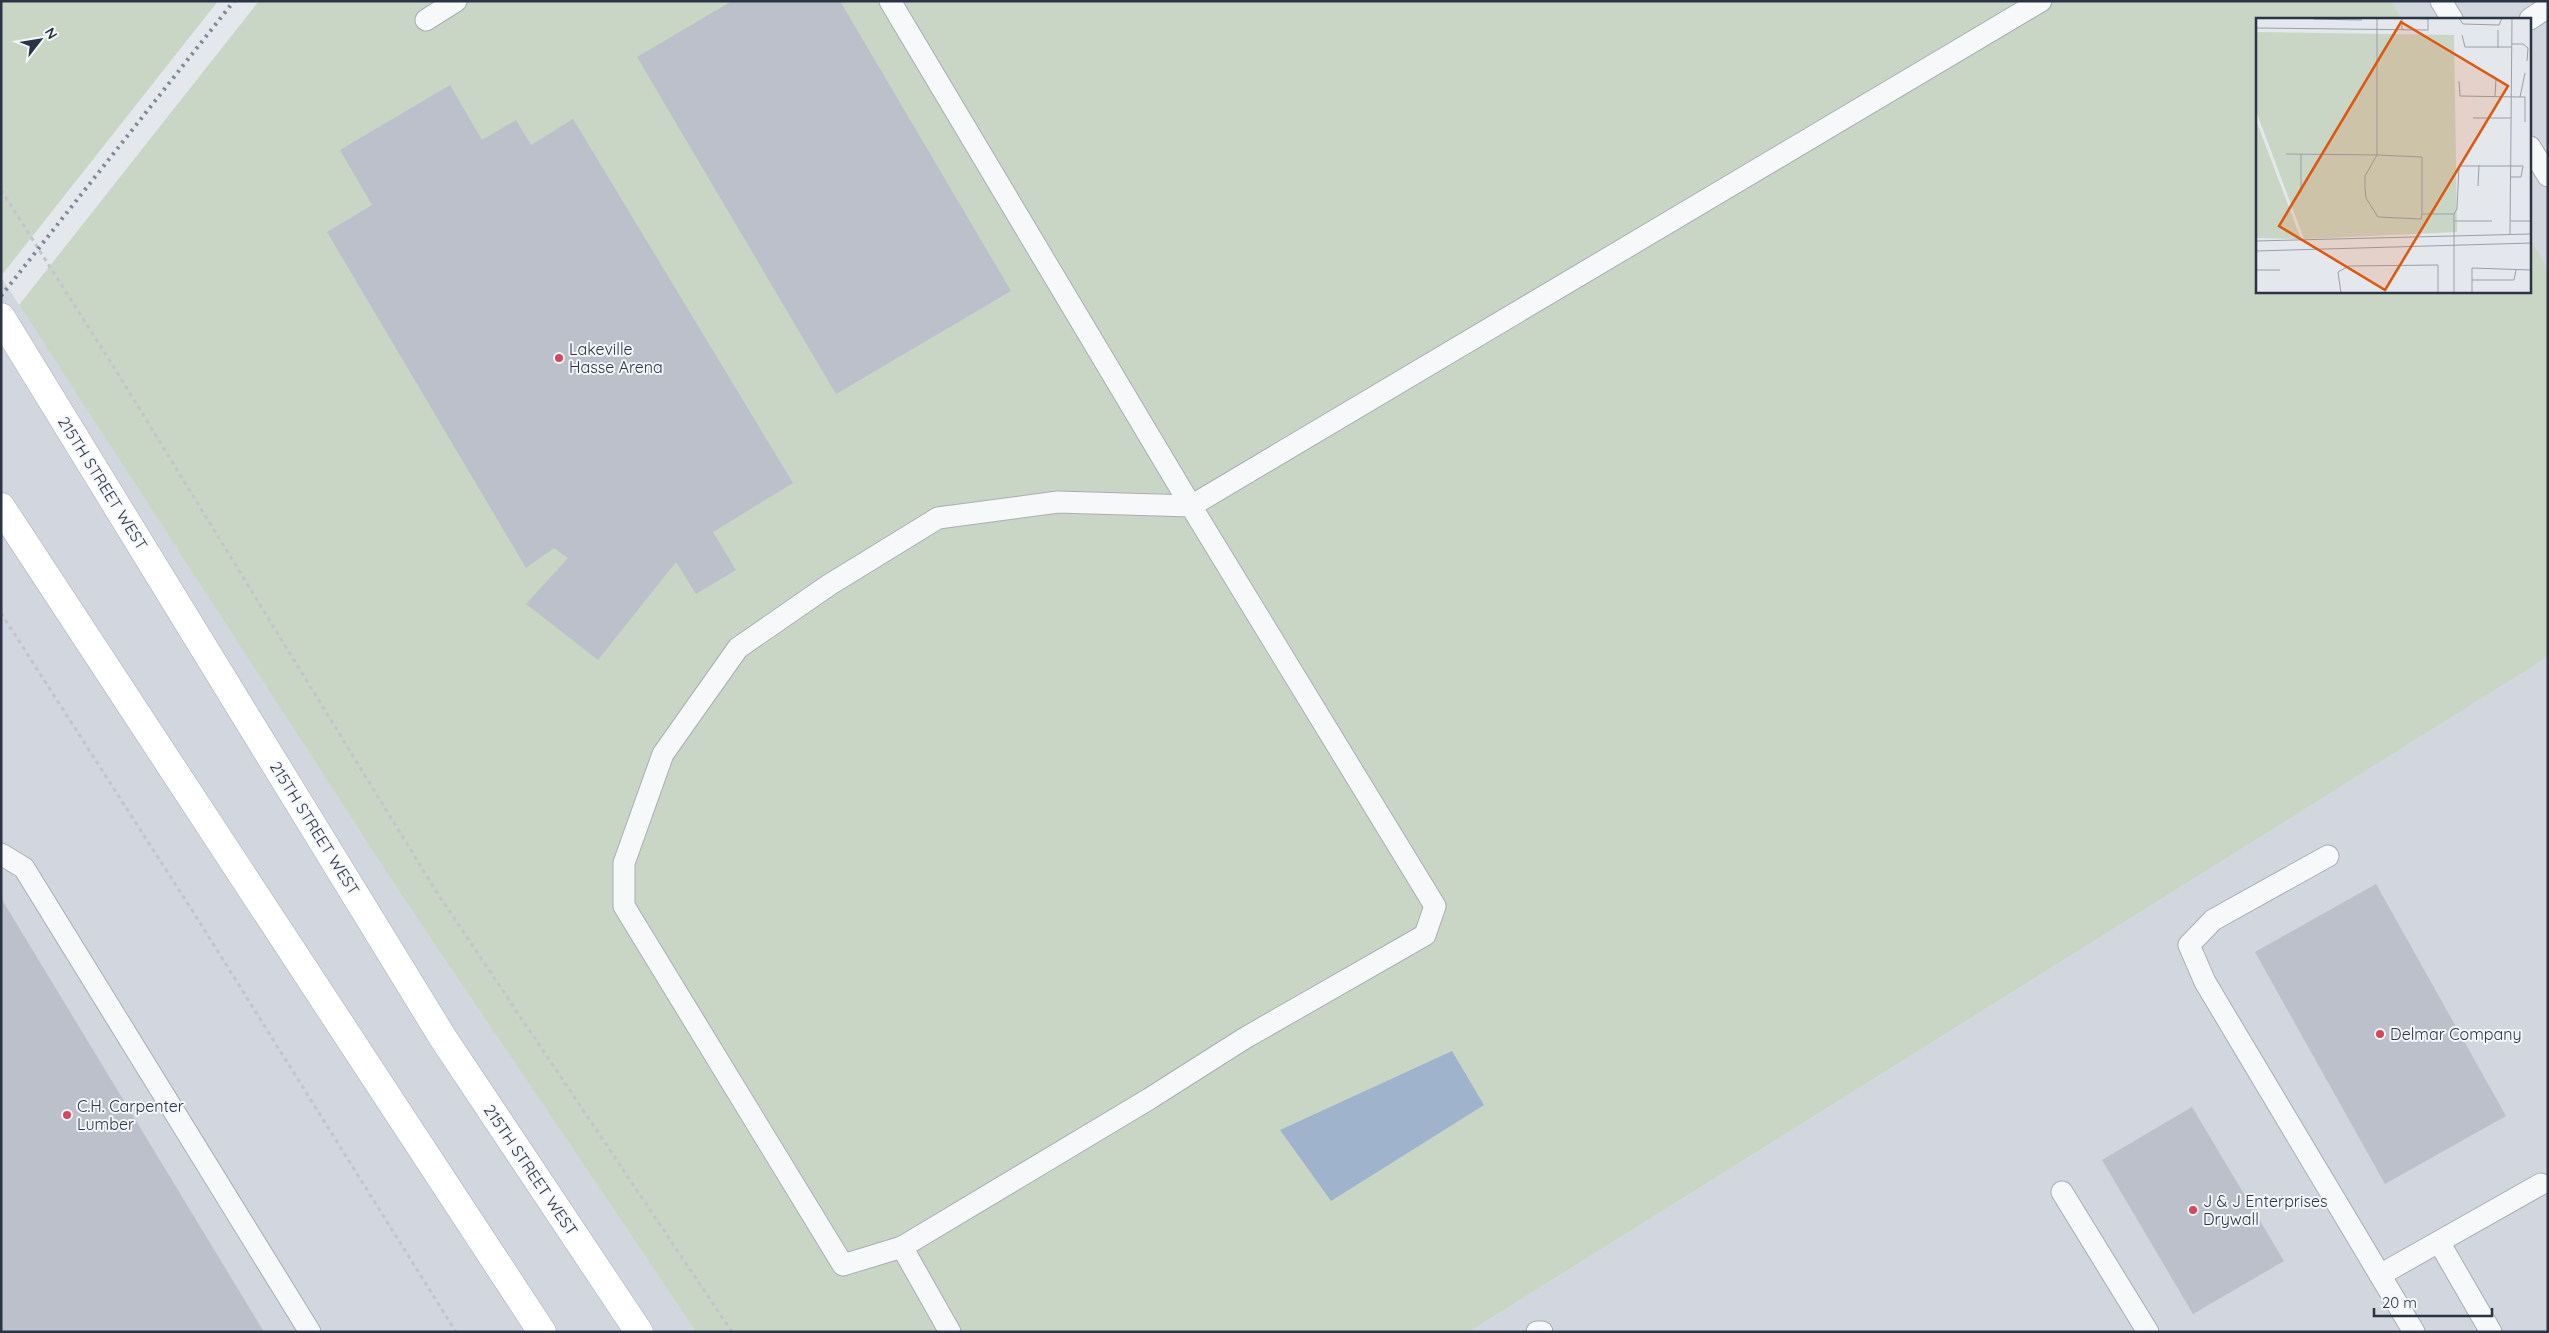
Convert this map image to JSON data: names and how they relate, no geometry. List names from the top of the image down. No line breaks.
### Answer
{"streets":{"main road":["215TH STREET WEST"]},"places":["Lakeville Hasse Arena","Delmar Company","C.H. Carpenter Lumber","J & J Enterprises Drywall"],"scale_bar":"20 m","north":"top right"}
